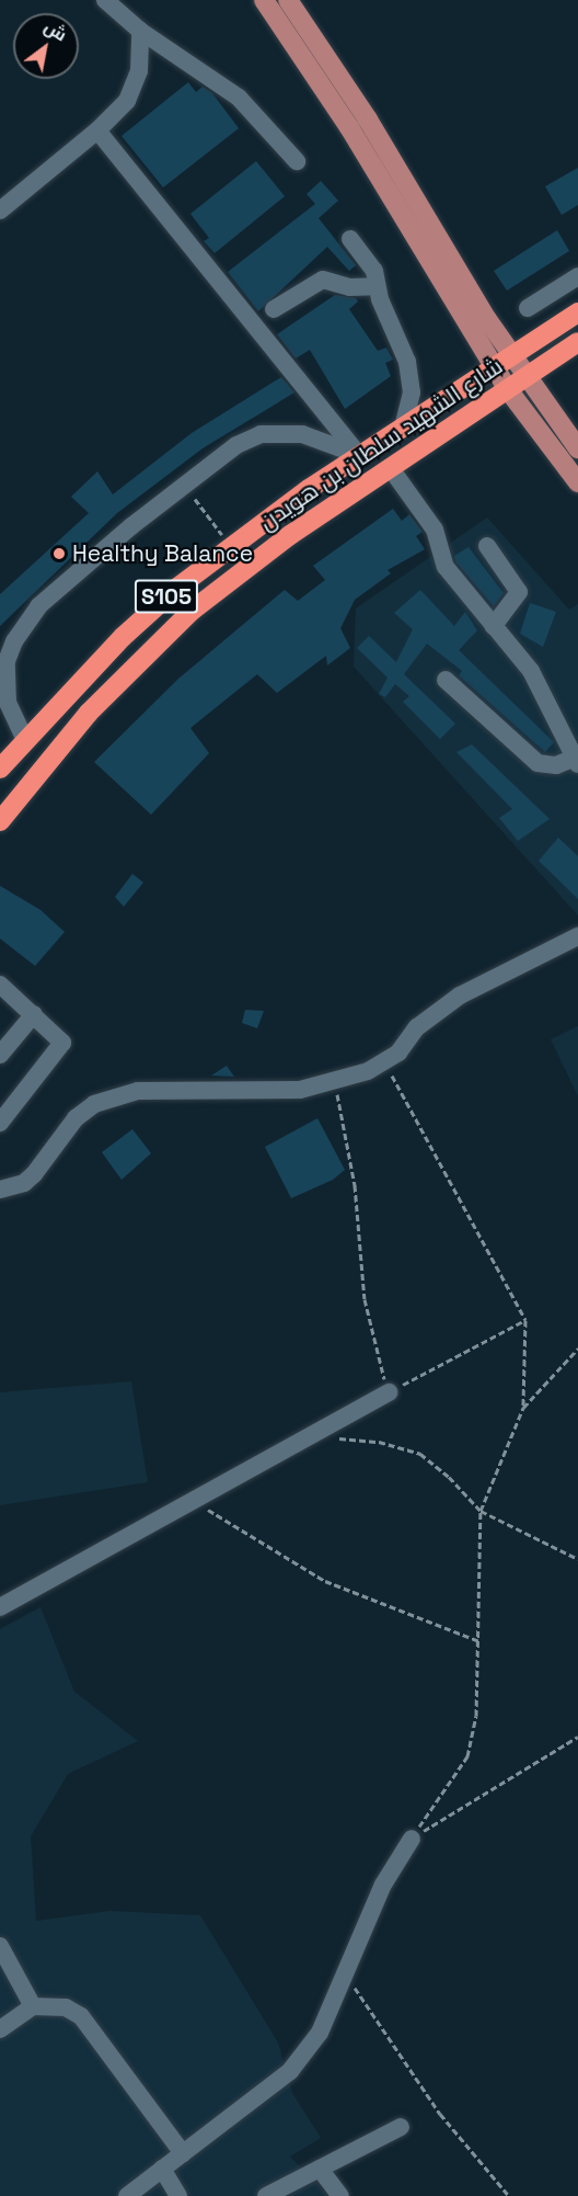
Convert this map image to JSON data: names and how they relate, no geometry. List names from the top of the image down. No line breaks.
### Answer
{"streets":{"highway":["شارع الشهيد سلطان بن هويدن","S105"]},"places":["Healthy Balance"],"north":"top right"}
